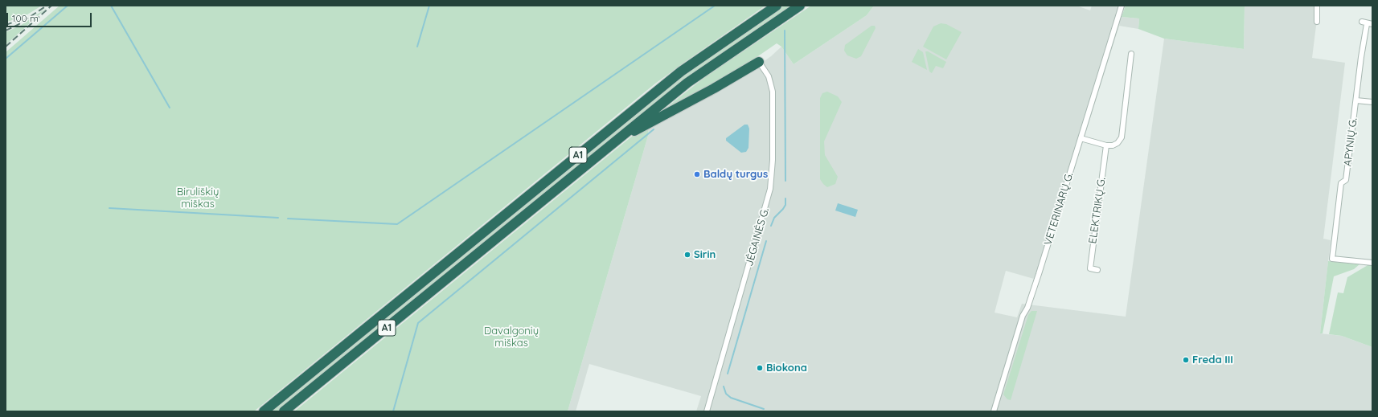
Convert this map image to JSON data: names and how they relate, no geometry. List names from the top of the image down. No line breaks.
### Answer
{"streets":{"highway":["A1"],"street":["APYNIŲ G.","VETERINARŲ G.","ELEKTRIKŲ G.","JĖGAINĖS G."]},"parks":["Biruliškių miškas","Davalgonių miškas"],"places":["Baldų turgus","Sirin","Freda III","Biokona"],"scale_bar":"100 m"}
